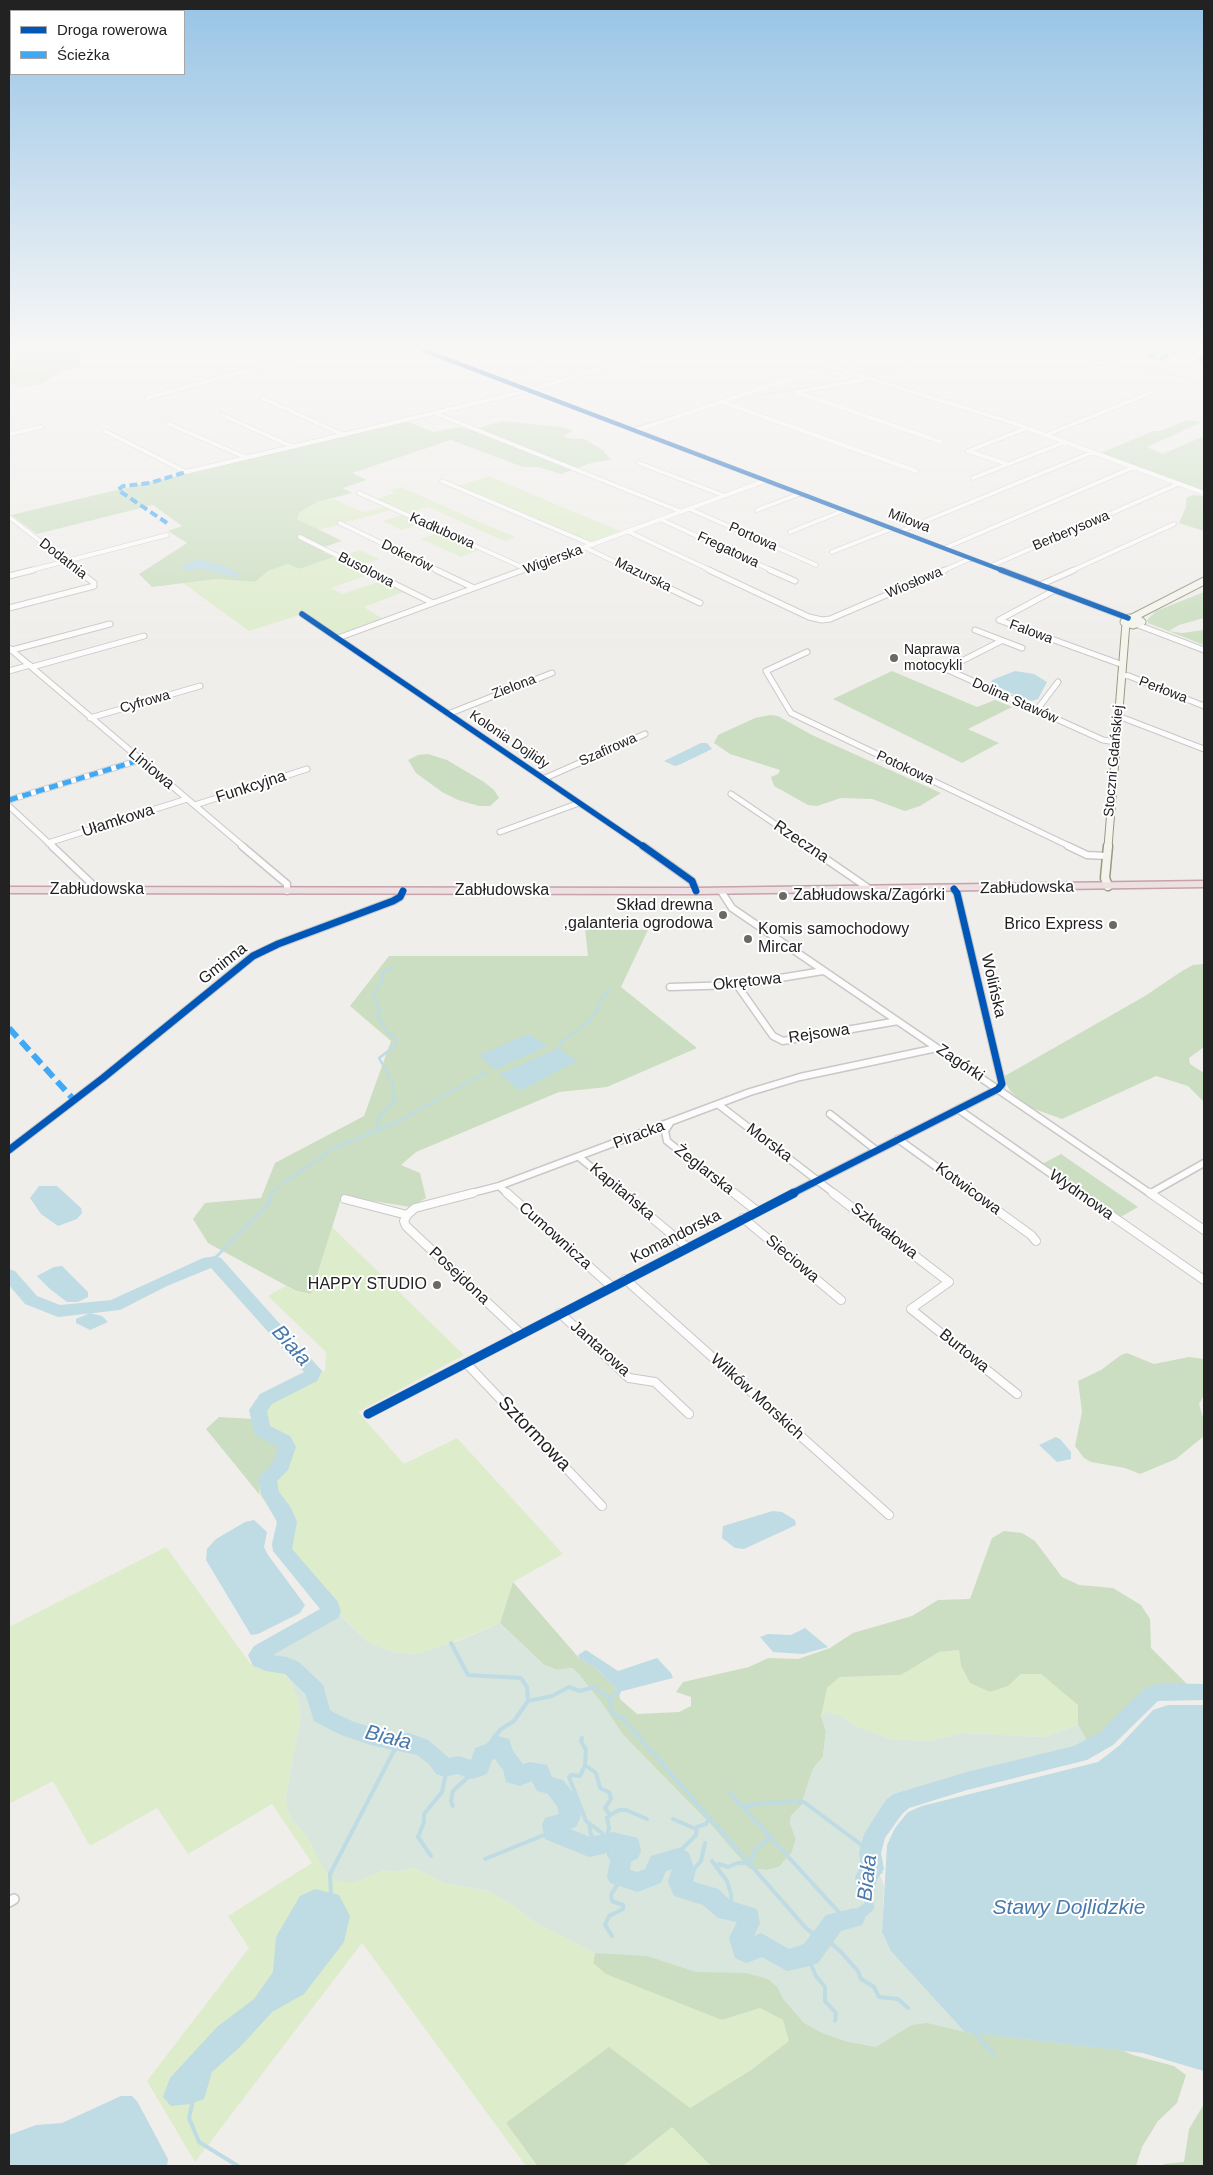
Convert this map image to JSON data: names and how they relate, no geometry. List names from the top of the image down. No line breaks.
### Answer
{"streets":{"highway":["Zabłudowska"],"street":["Milowa","Kadłubowa","Berberysowa","Portowa","Fregatowa","Dokerów","Dodatnia","Wigierska","Busolowa","Mazurska","Wiosłowa","Falowa","Zielona","Perłowa","Dolina Stawów","Cyfrowa","Kolonia Dojlidy","Szafirowa","Stoczni Gdańskiej","Potokowa","Liniowa","Funkcyjna","Ułamkowa","Rzeczna","Gminna","Okrętowa","Wolińska","Rejsowa","Zagórki","Piracka","Morska","Żeglarska","Kotwicowa","Kapitańska","Wydmowa","Szkwałowa","Cumownicza","Komandorska","Sieciowa","Posejdona","Jantarowa","Burtowa","Wilków Morskich","Sztormowa"]},"crossings":[["Milowa","Berberysowa"],["Milowa","Wigierska"],["Milowa","Wiosłowa"],["Milowa","Falowa"],["Milowa","Stoczni Gdańskiej"],["Kadłubowa","Wigierska"],["Portowa","Wigierska"],["Fregatowa","Wigierska"],["Dokerów","Wigierska"],["Wigierska","Busolowa"],["Wigierska","Mazurska"],["Wigierska","Wiosłowa"],["Wigierska","Kolonia Dojlidy"],["Falowa","Stoczni Gdańskiej"],["Zielona","Kolonia Dojlidy"],["Perłowa","Stoczni Gdańskiej"],["Dolina Stawów","Stoczni Gdańskiej"],["Cyfrowa","Liniowa"],["Kolonia Dojlidy","Szafirowa"],["Kolonia Dojlidy","Zabłudowska"],["Stoczni Gdańskiej","Potokowa"],["Stoczni Gdańskiej","Zabłudowska"],["Liniowa","Funkcyjna"],["Liniowa","Ułamkowa"],["Liniowa","Zabłudowska"],["Rzeczna","Zabłudowska"],["Zabłudowska","Gminna"],["Zabłudowska","Wolińska"],["Zabłudowska","Zagórki"],["Okrętowa","Rejsowa"],["Okrętowa","Zagórki"],["Wolińska","Zagórki"],["Wolińska","Komandorska"],["Rejsowa","Zagórki"],["Zagórki","Piracka"],["Zagórki","Komandorska"],["Piracka","Morska"],["Piracka","Żeglarska"],["Piracka","Kapitańska"],["Piracka","Cumownicza"],["Piracka","Posejdona"],["Morska","Szkwałowa"],["Morska","Komandorska"],["Żeglarska","Komandorska"],["Kotwicowa","Komandorska"],["Kapitańska","Komandorska"],["Wydmowa","Komandorska"],["Szkwałowa","Komandorska"],["Szkwałowa","Burtowa"],["Cumownicza","Komandorska"],["Komandorska","Sieciowa"],["Komandorska","Posejdona"],["Komandorska","Jantarowa"],["Komandorska","Wilków Morskich"],["Komandorska","Sztormowa"]],"water":["Biała","Stawy Dojlidzkie"],"places":["Naprawa motocykli","Zabłudowska/Zagórki","Skład drewna ,galanteria ogrodowa","Brico Express","Komis samochodowy Mircar","HAPPY STUDIO"],"legend":["Droga rowerowa","Ścieżka"]}
